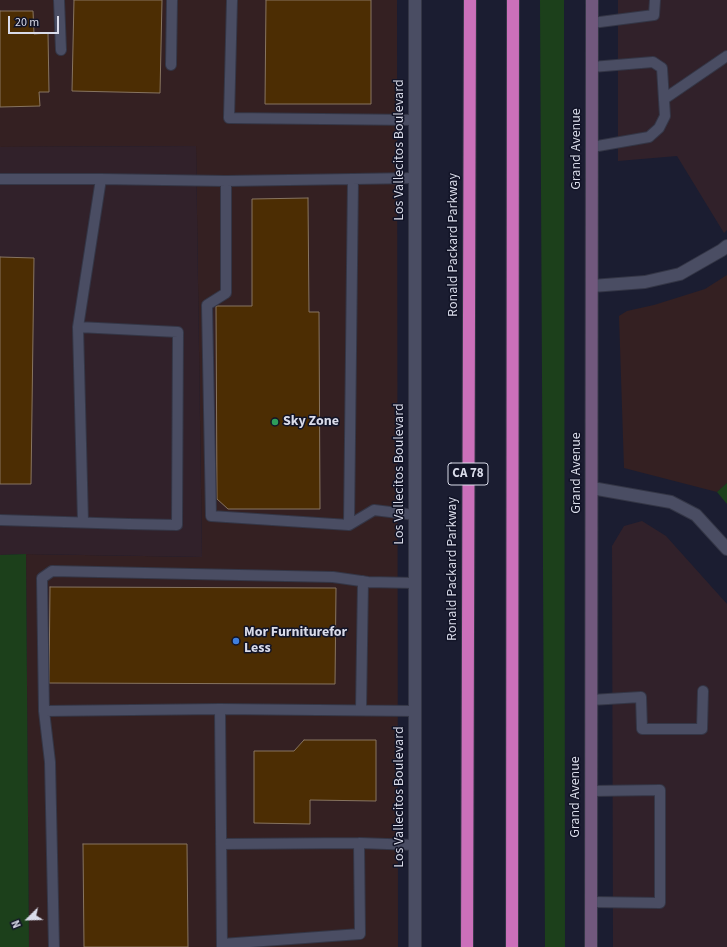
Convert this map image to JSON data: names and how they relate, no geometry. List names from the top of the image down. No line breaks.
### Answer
{"streets":{"highway":["Ronald Packard Parkway","CA 78"],"main road":["Grand Avenue"],"street":["Los Vallecitos Boulevard"]},"places":["Sky Zone","Mor Furniturefor Less"],"scale_bar":"20 m","north":"bottom left"}
